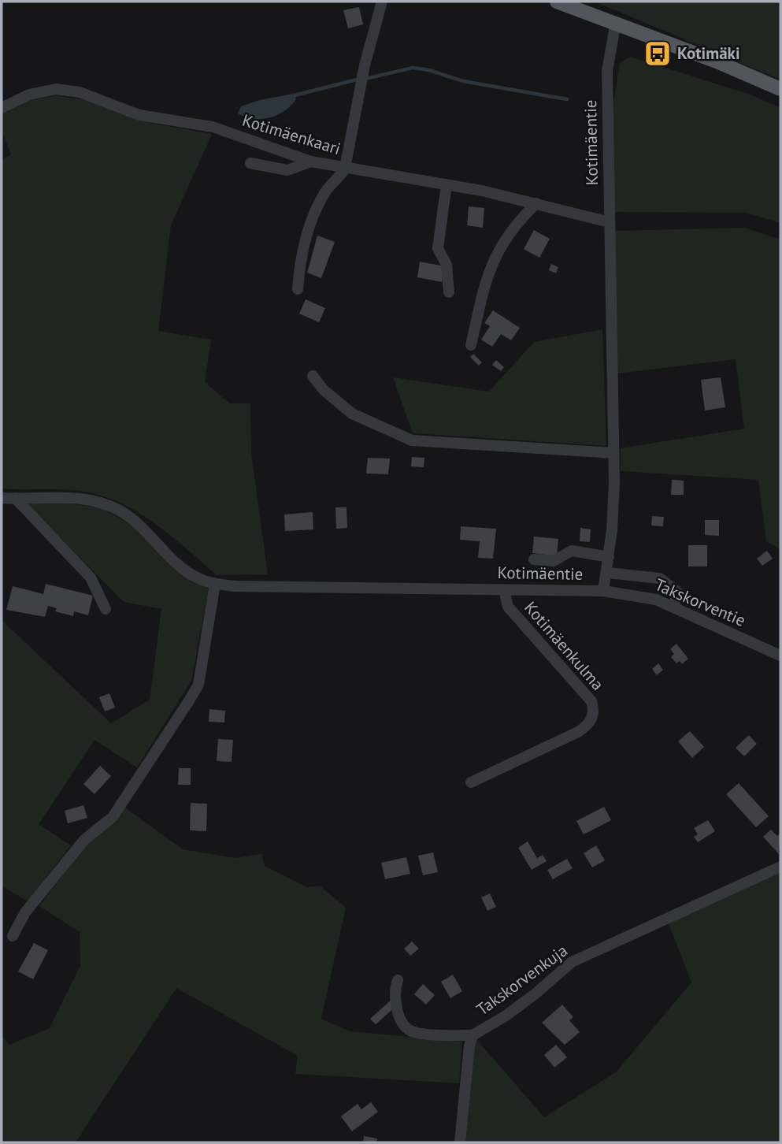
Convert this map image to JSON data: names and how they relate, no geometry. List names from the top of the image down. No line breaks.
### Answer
{"streets":{"street":["Kotimäenkaari","Kotimäentie","Takskorventie","Kotimäenkulma","Takskorvenkuja"]},"crossings":[["Kotimäenkaari","Kotimäentie"],["Kotimäentie","Takskorventie"],["Kotimäentie","Kotimäenkulma"]],"places":{"bus stop":["Kotimäki"]}}
